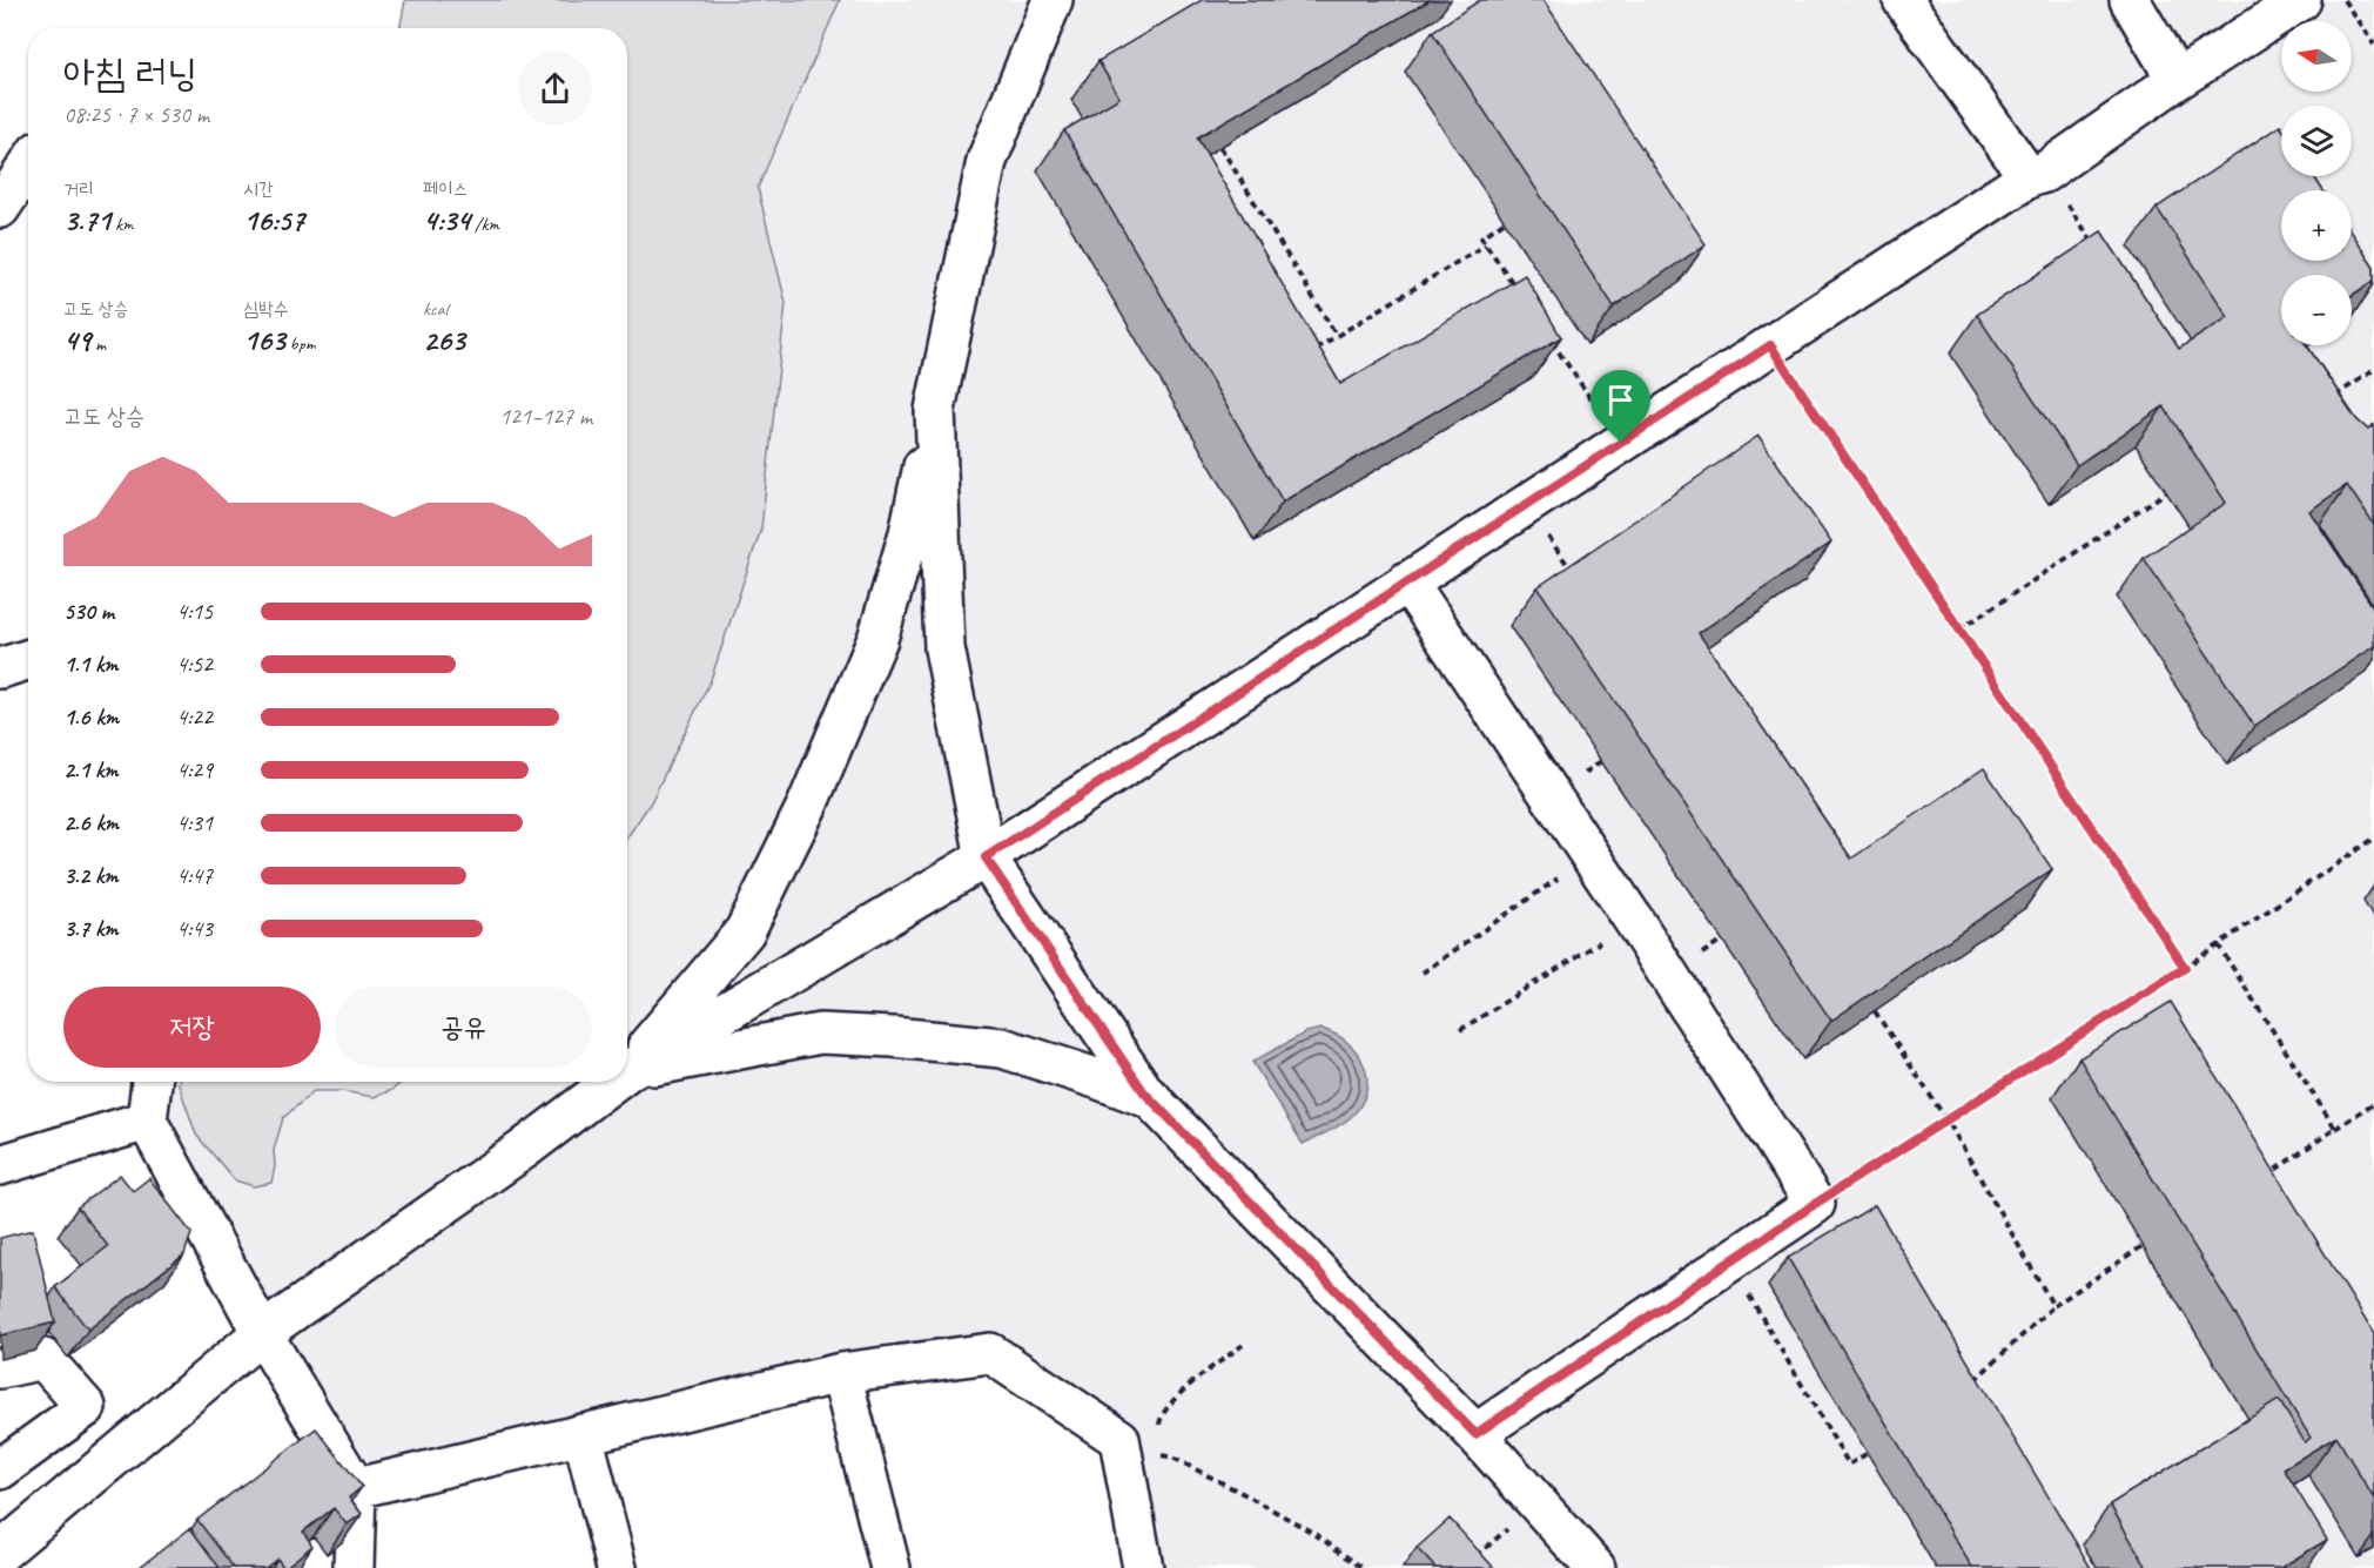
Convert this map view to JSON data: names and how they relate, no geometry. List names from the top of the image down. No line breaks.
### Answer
{"north":"left","page":{"map_buttons":["+","−"],"heading":["아침 러닝","08:25 · 7 × 530 m"],"stats":[["거리","3.71 km"],["시간","16:57"],["페이스","4:34 /km"],["고도 상승","49 m"],["심박수","163 bpm"],["kcal","263"]],"chart":["고도 상승","121–127 m"],"list":[{"name":"530 m","note":"4:15"},{"name":"1.1 km","note":"4:52"},{"name":"1.6 km","note":"4:22"},{"name":"2.1 km","note":"4:29"},{"name":"2.6 km","note":"4:31"},{"name":"3.2 km","note":"4:47"},{"name":"3.7 km","note":"4:43"}],"buttons":["저장","공유"]}}
